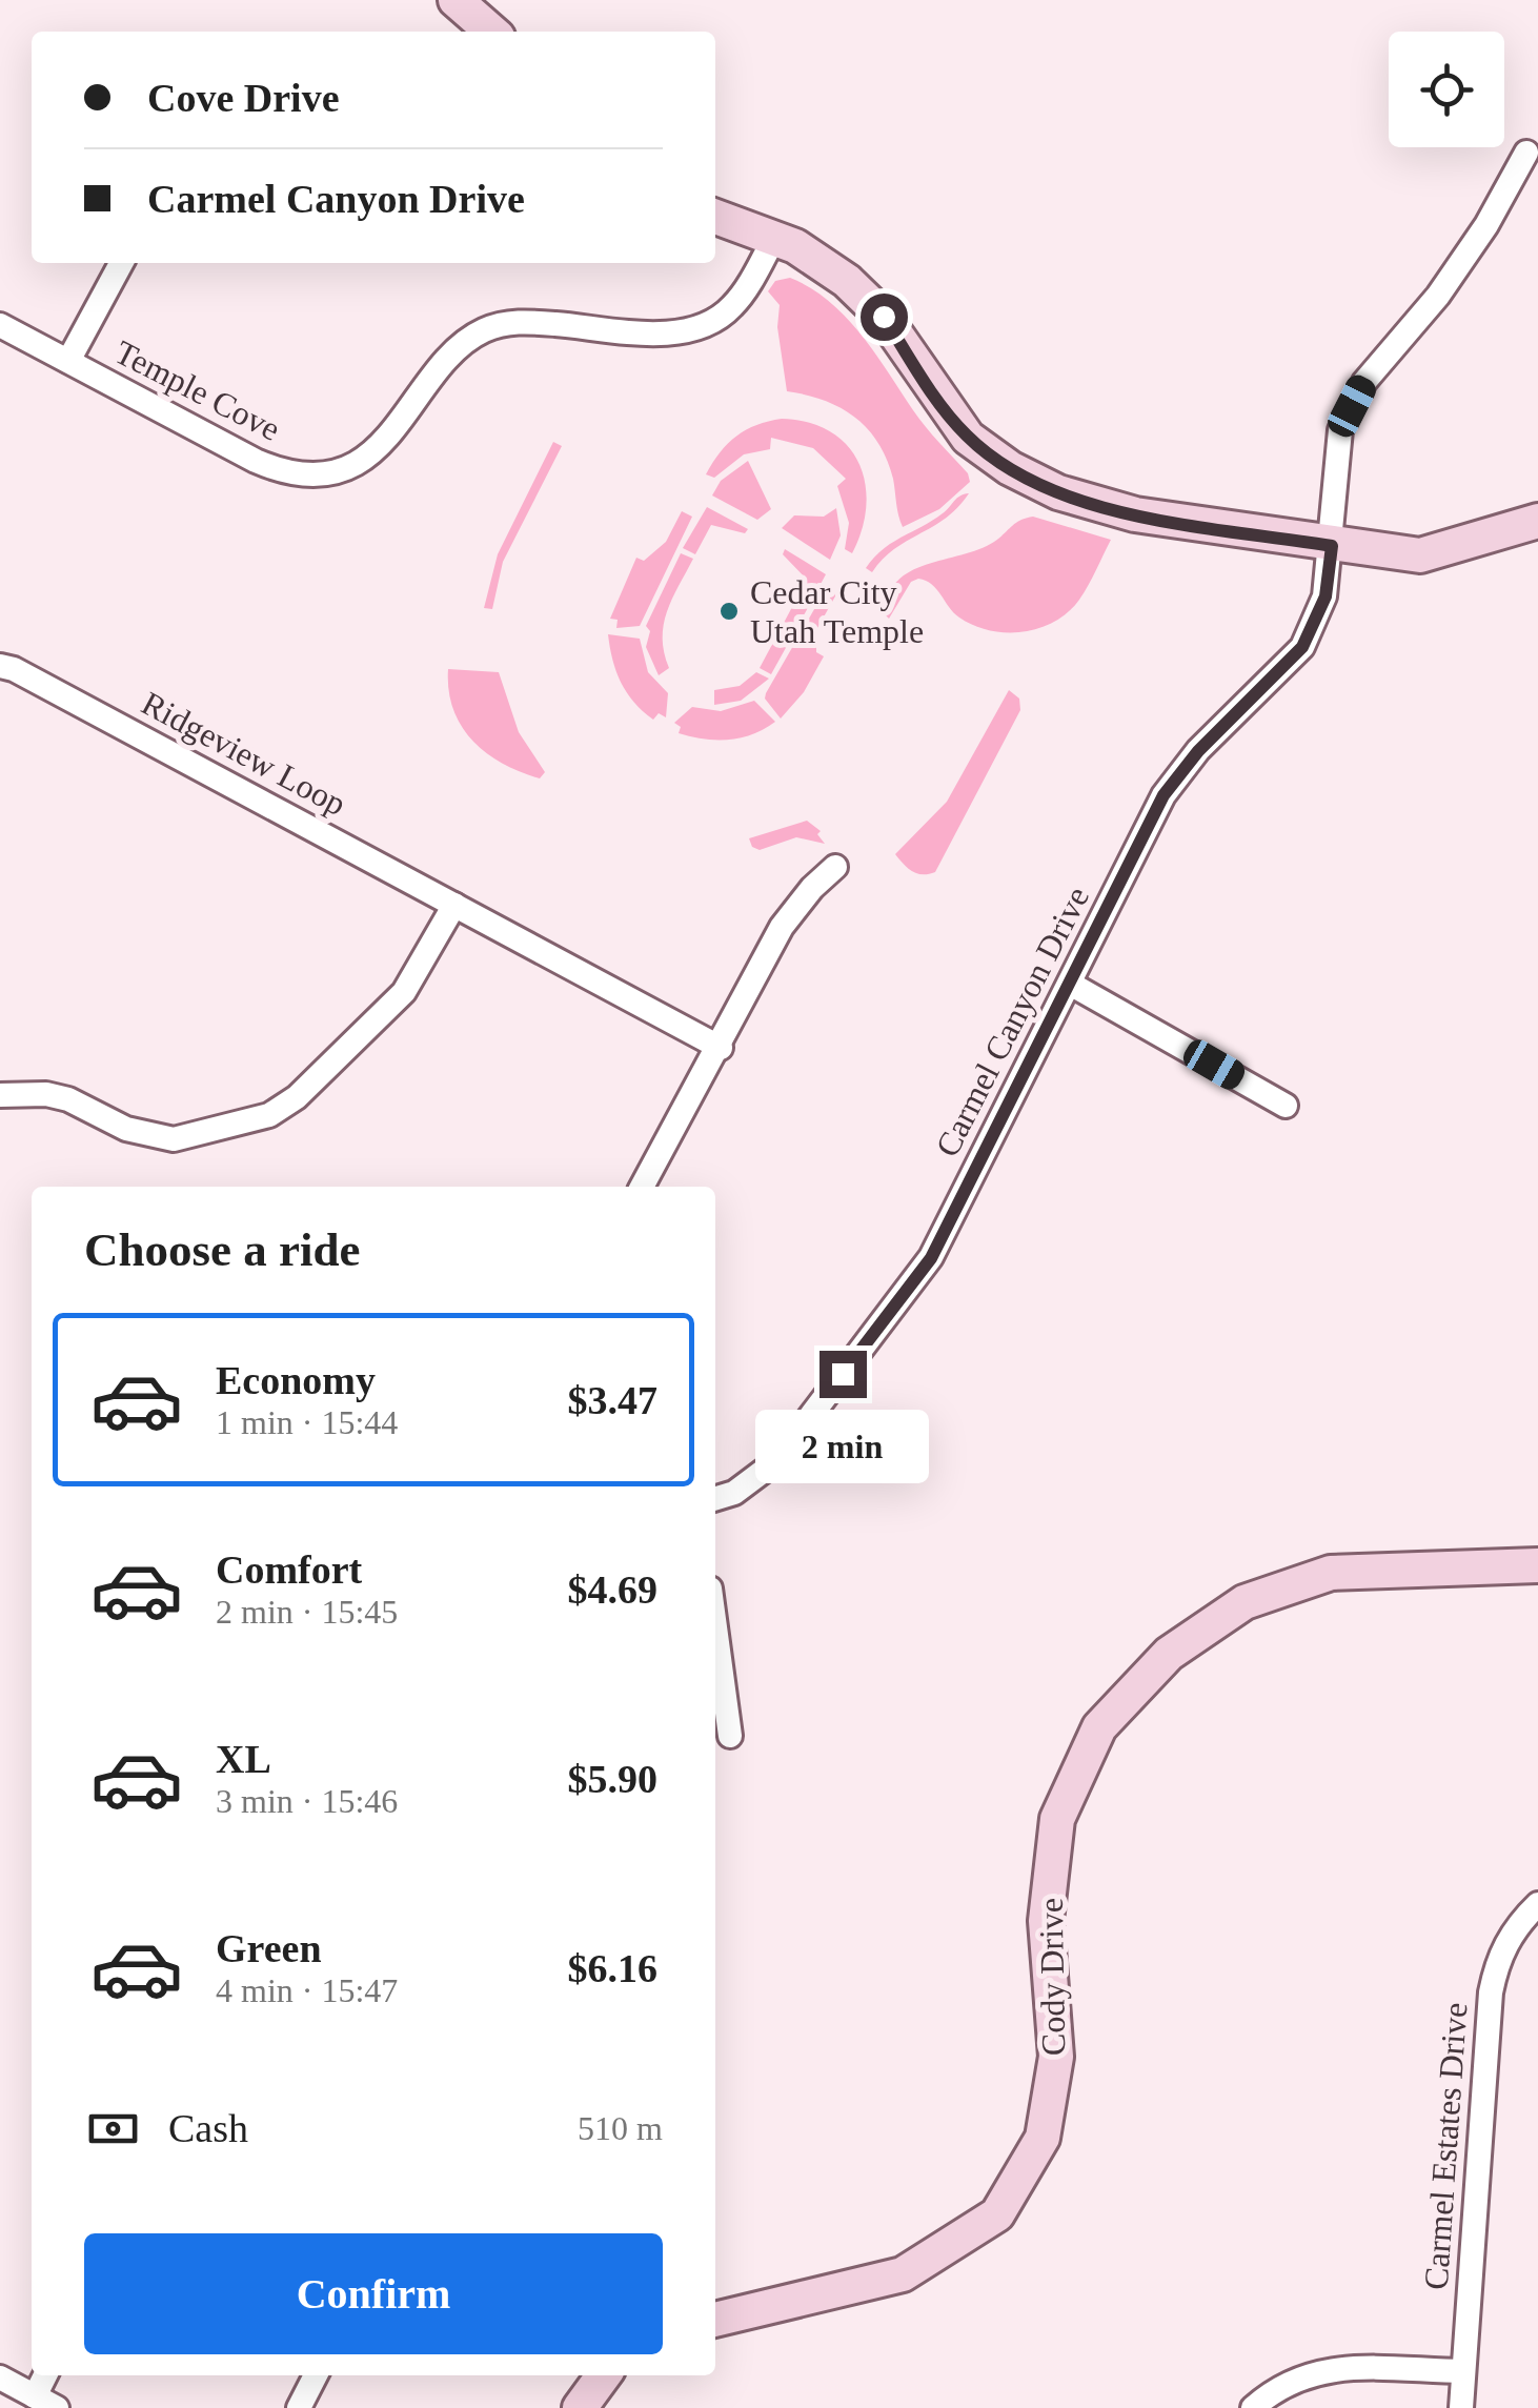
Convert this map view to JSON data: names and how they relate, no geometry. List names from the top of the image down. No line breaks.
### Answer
{"streets":{"street":["Temple Cove","Ridgeview Loop","Carmel Canyon Drive","Cody Drive","Carmel Estates Drive"]},"places":["Cedar City Utah Temple"],"page":{"banner":["Cove Drive","Carmel Canyon Drive"],"heading":"Choose a ride","list":[{"name":"Economy","note":"1 min · 15:44","value":"$3.47"},{"name":"Comfort","note":"2 min · 15:45","value":"$4.69"},{"name":"XL","note":"3 min · 15:46","value":"$5.90"},{"name":"Green","note":"4 min · 15:47","value":"$6.16"}],"bubble":"2 min","pay":["Cash","510 m"],"buttons":"Confirm"}}
